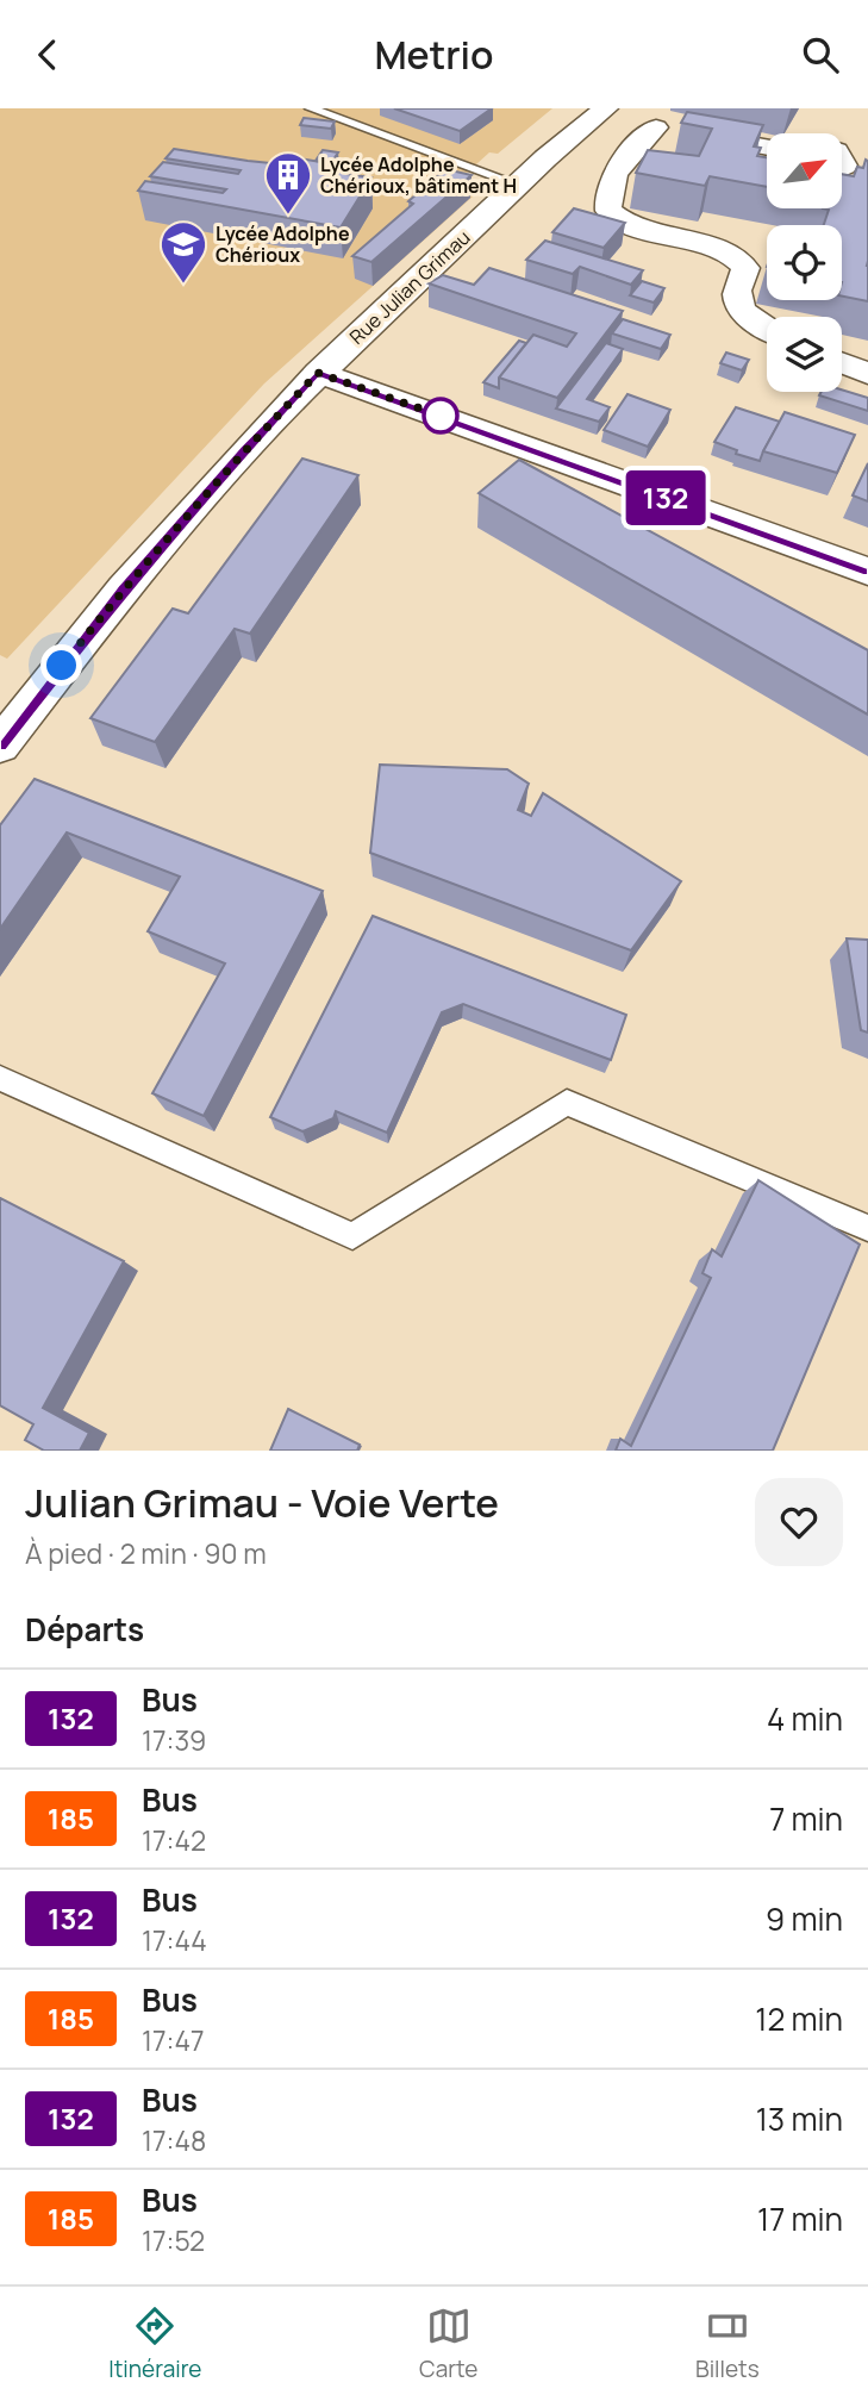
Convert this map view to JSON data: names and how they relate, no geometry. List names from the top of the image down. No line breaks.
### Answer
{"streets":{"street":["Rue Julian Grimau"]},"places":{"building":["Lycée Adolphe Chérioux, bâtiment H"],"school or university":["Lycée Adolphe Chérioux"]},"lines":["bus line 132"],"north":"top right","page":{"header":"Metrio","on_map":"132","heading":[["Julian Grimau - Voie Verte","À pied · 2 min · 90 m"],"Départs"],"list":[{"mark":"132","name":"Bus","note":"17:39","value":"4 min"},{"mark":"185","name":"Bus","note":"17:42","value":"7 min"},{"mark":"132","name":"Bus","note":"17:44","value":"9 min"},{"mark":"185","name":"Bus","note":"17:47","value":"12 min"},{"mark":"132","name":"Bus","note":"17:48","value":"13 min"},{"mark":"185","name":"Bus","note":"17:52","value":"17 min"}],"tabs":["Itinéraire","Carte","Billets"]}}
